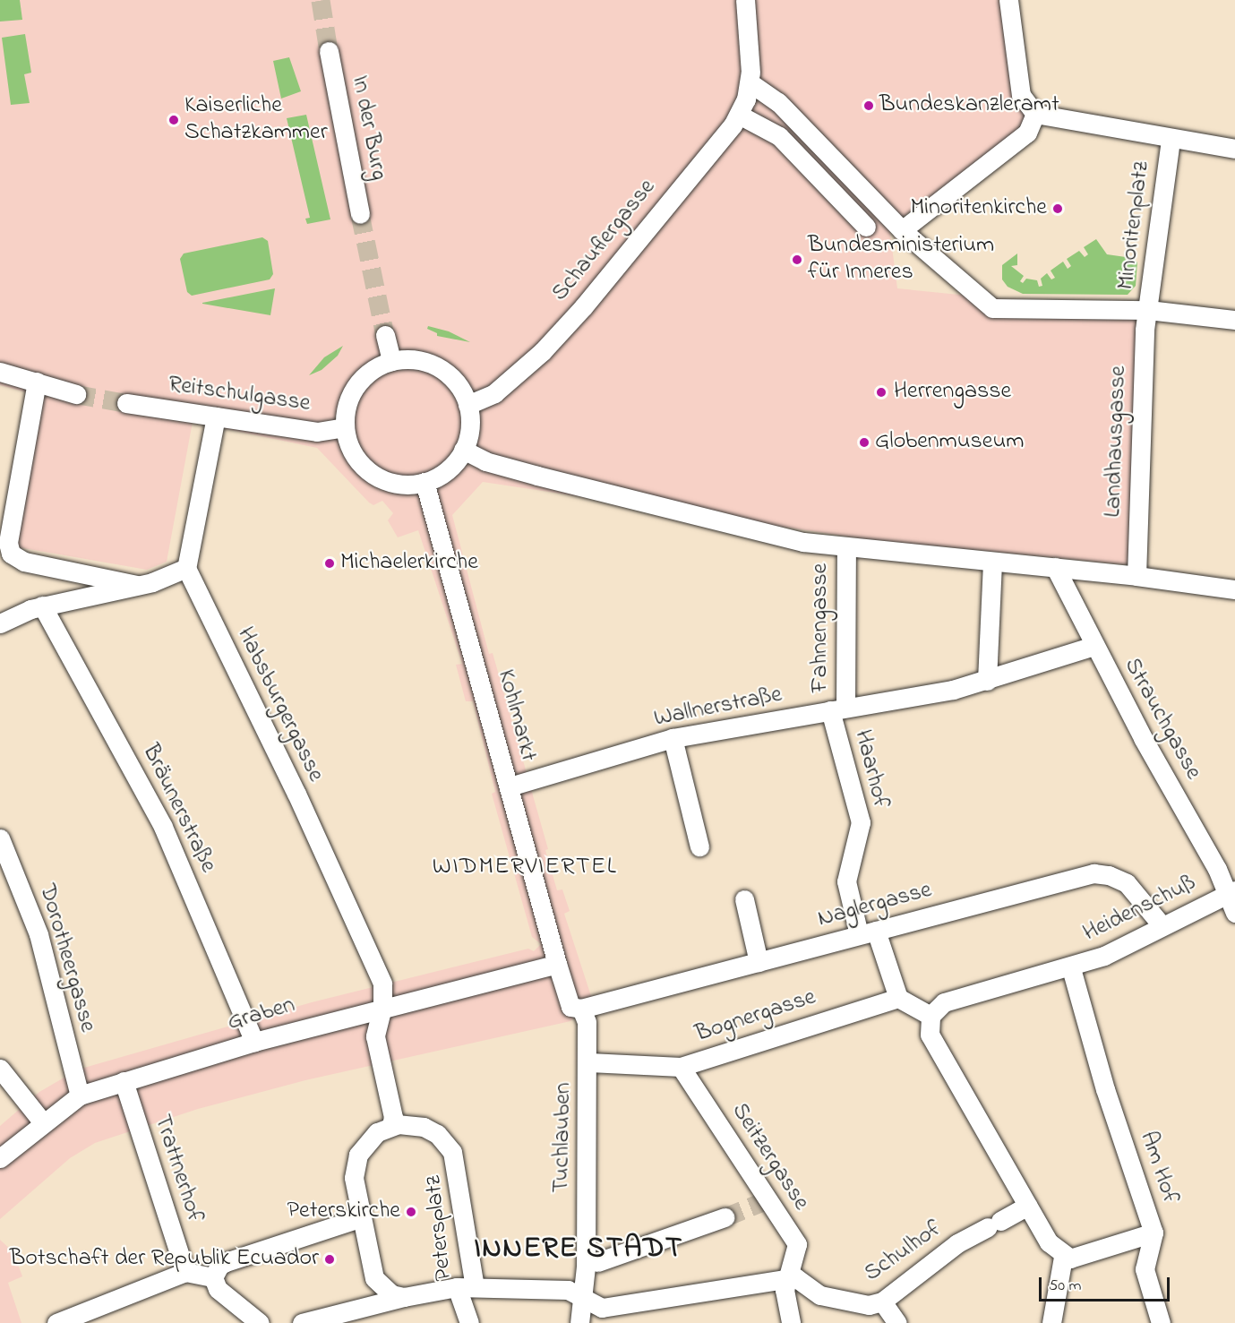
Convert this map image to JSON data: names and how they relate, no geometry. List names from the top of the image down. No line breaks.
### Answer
{"streets":{"street":["In der Burg","Minoritenplatz","Schauflergasse","Reitschulgasse","Landhausgasse","Fahnengasse","Habsburgergasse","Wallnerstraße","Kohlmarkt","Strauchgasse","Haarhof","Bräunerstraße","Naglergasse","Heidenschuß","Dorotheergasse","Graben","Bognergasse","Tuchlauben","Seitzergasse","Am Hof","Trattnerhof","Petersplatz","Schulhof"]},"crossings":[["Minoritenplatz","Schauflergasse"],["Minoritenplatz","Landhausgasse"],["Schauflergasse","Reitschulgasse"],["Schauflergasse","Kohlmarkt"],["Reitschulgasse","Kohlmarkt"],["Fahnengasse","Wallnerstraße"],["Fahnengasse","Haarhof"],["Habsburgergasse","Graben"],["Habsburgergasse","Petersplatz"],["Wallnerstraße","Kohlmarkt"],["Wallnerstraße","Strauchgasse"],["Wallnerstraße","Haarhof"],["Kohlmarkt","Graben"],["Kohlmarkt","Tuchlauben"],["Strauchgasse","Heidenschuß"],["Haarhof","Naglergasse"],["Haarhof","Bognergasse"],["Bräunerstraße","Graben"],["Naglergasse","Heidenschuß"],["Naglergasse","Tuchlauben"],["Heidenschuß","Am Hof"],["Dorotheergasse","Graben"],["Graben","Tuchlauben"],["Graben","Trattnerhof"],["Bognergasse","Tuchlauben"],["Bognergasse","Seitzergasse"],["Seitzergasse","Schulhof"]],"districts":["WIDMERVIERTEL","INNERE STADT"],"places":["Bundeskanzleramt","Kaiserliche Schatzkammer","Minoritenkirche","Bundesministerium für Inneres","Herrengasse","Globenmuseum","Michaelerkirche","Peterskirche","Botschaft der Republik Ecuador"],"scale_bar":"50 m"}
